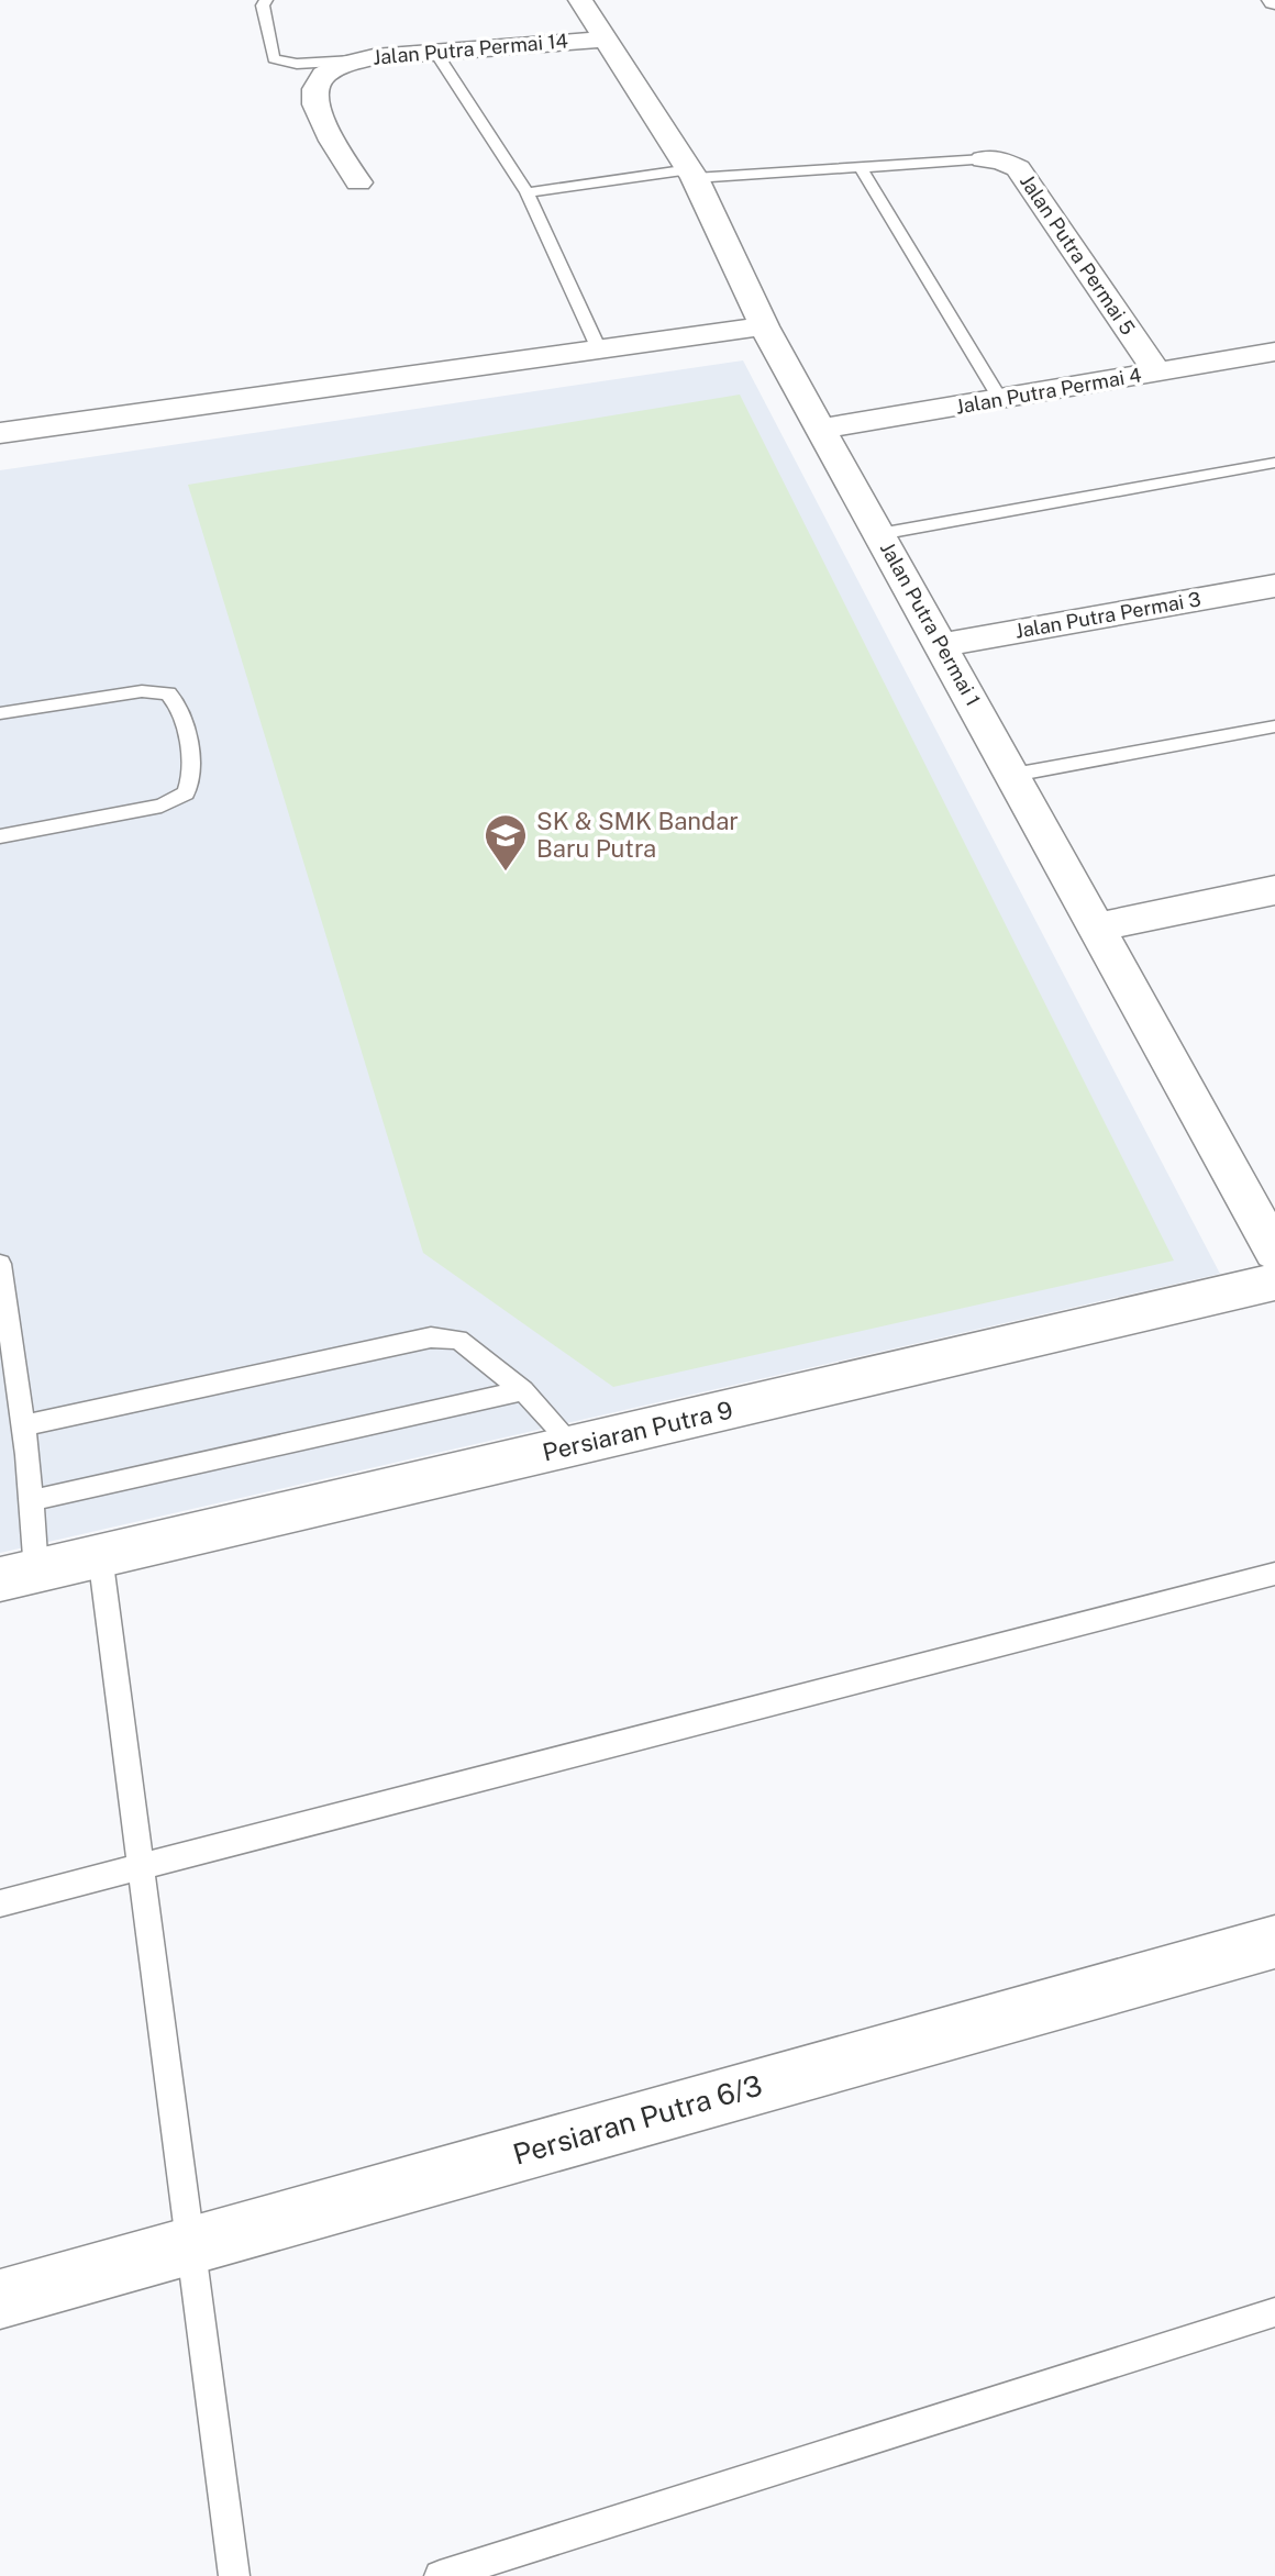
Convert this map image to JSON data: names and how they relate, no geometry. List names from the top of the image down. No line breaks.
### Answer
{"streets":{"street":["Jalan Putra Permai 14","Jalan Putra Permai 5","Jalan Putra Permai 4","Jalan Putra Permai 3","Jalan Putra Permai 1","Persiaran Putra 9","Persiaran Putra 6/3"]},"crossings":[["Jalan Putra Permai 14","Jalan Putra Permai 1"],["Jalan Putra Permai 5","Jalan Putra Permai 4"],["Jalan Putra Permai 4","Jalan Putra Permai 1"],["Jalan Putra Permai 3","Jalan Putra Permai 1"]],"places":{"school or university":["SK & SMK Bandar Baru Putra"]}}
